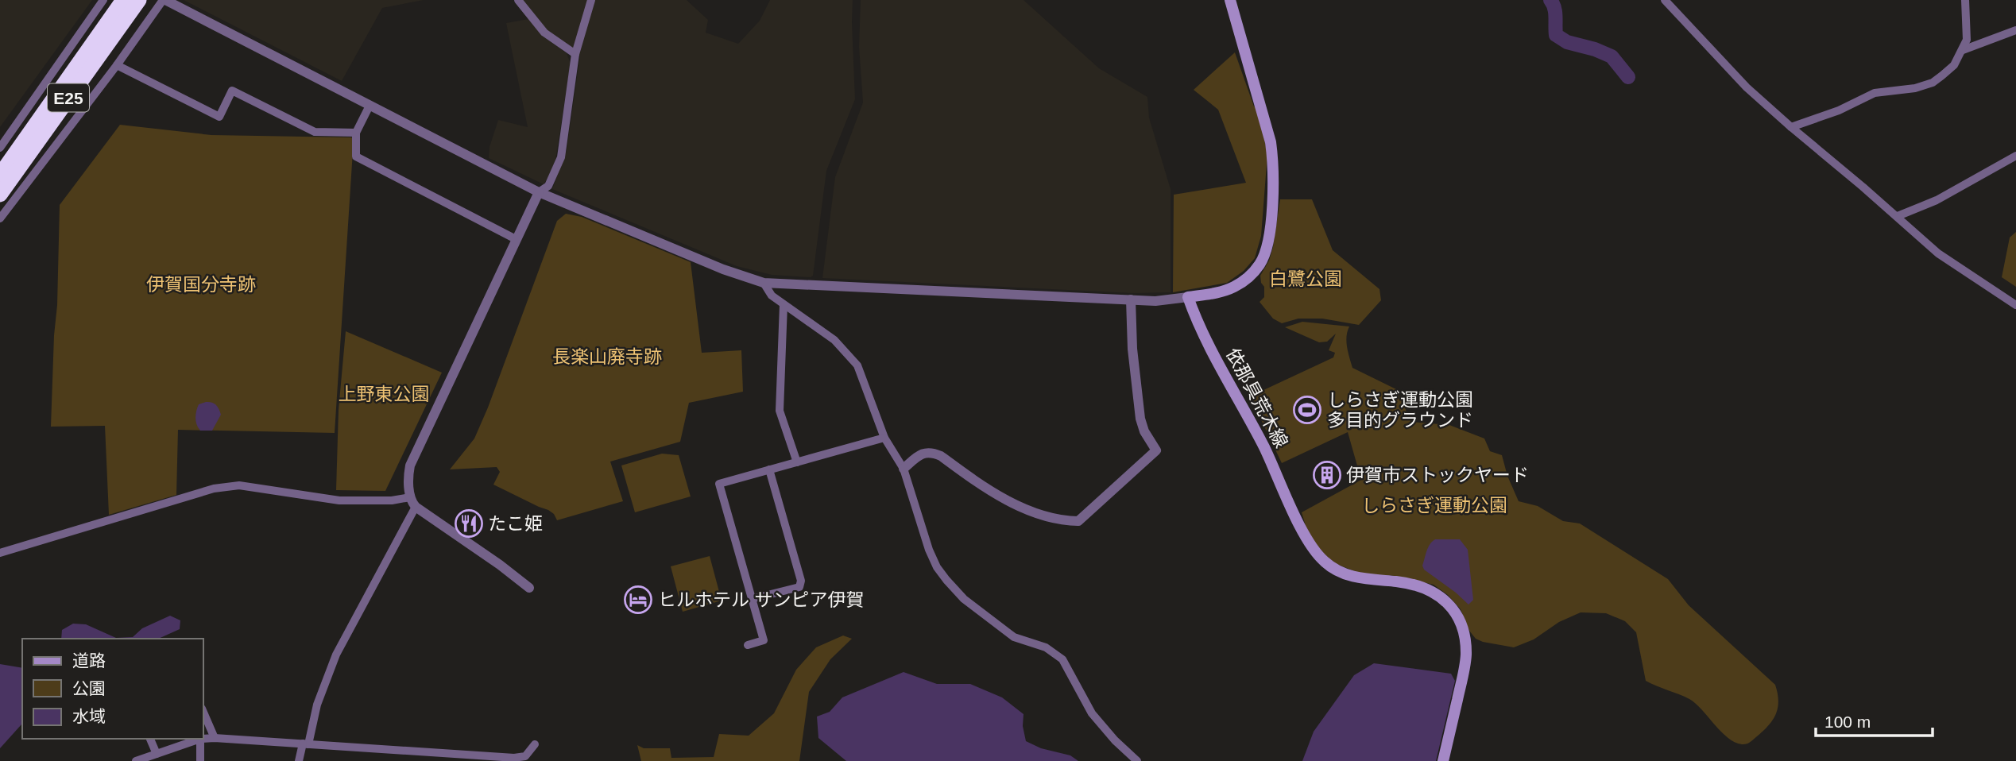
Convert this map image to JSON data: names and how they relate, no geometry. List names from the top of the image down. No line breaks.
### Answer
{"streets":{"highway":["E25"],"main road":["依那具荒木線"]},"parks":["白鷺公園","伊賀国分寺跡","長楽山廃寺跡","上野東公園","しらさぎ運動公園"],"places":{"sports":["しらさぎ運動公園 多目的グラウンド"],"building":["伊賀市ストックヤード"],"restaurant":["たこ姫"],"hotel":["ヒルホテル サンピア伊賀"]},"legend":["道路","公園","水域"],"scale_bar":"100 m"}
